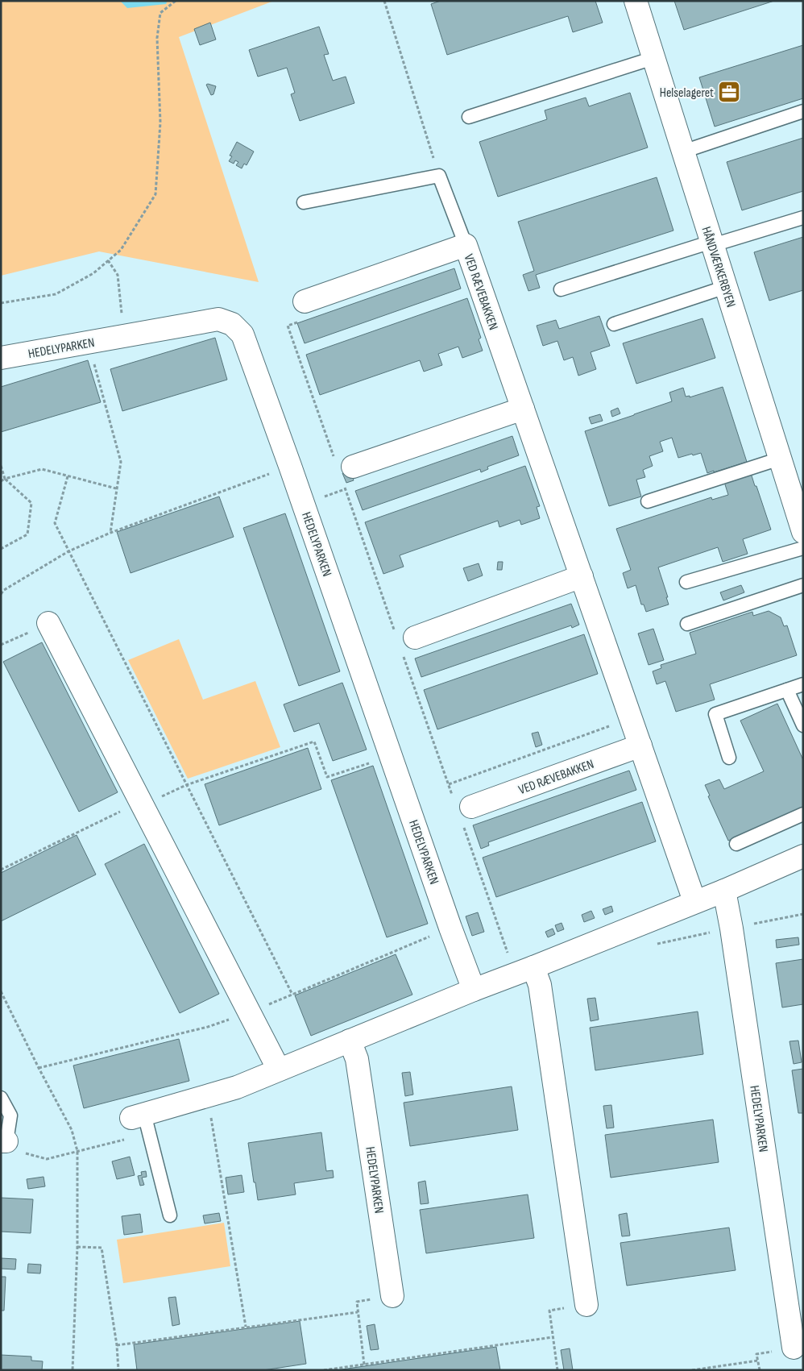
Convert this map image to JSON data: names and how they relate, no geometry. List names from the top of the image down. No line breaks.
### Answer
{"streets":{"street":["HÅNDVÆRKERBYEN","VED RÆVEBAKKEN","HEDELYPARKEN"]},"places":{"office":["Helselageret"]}}
